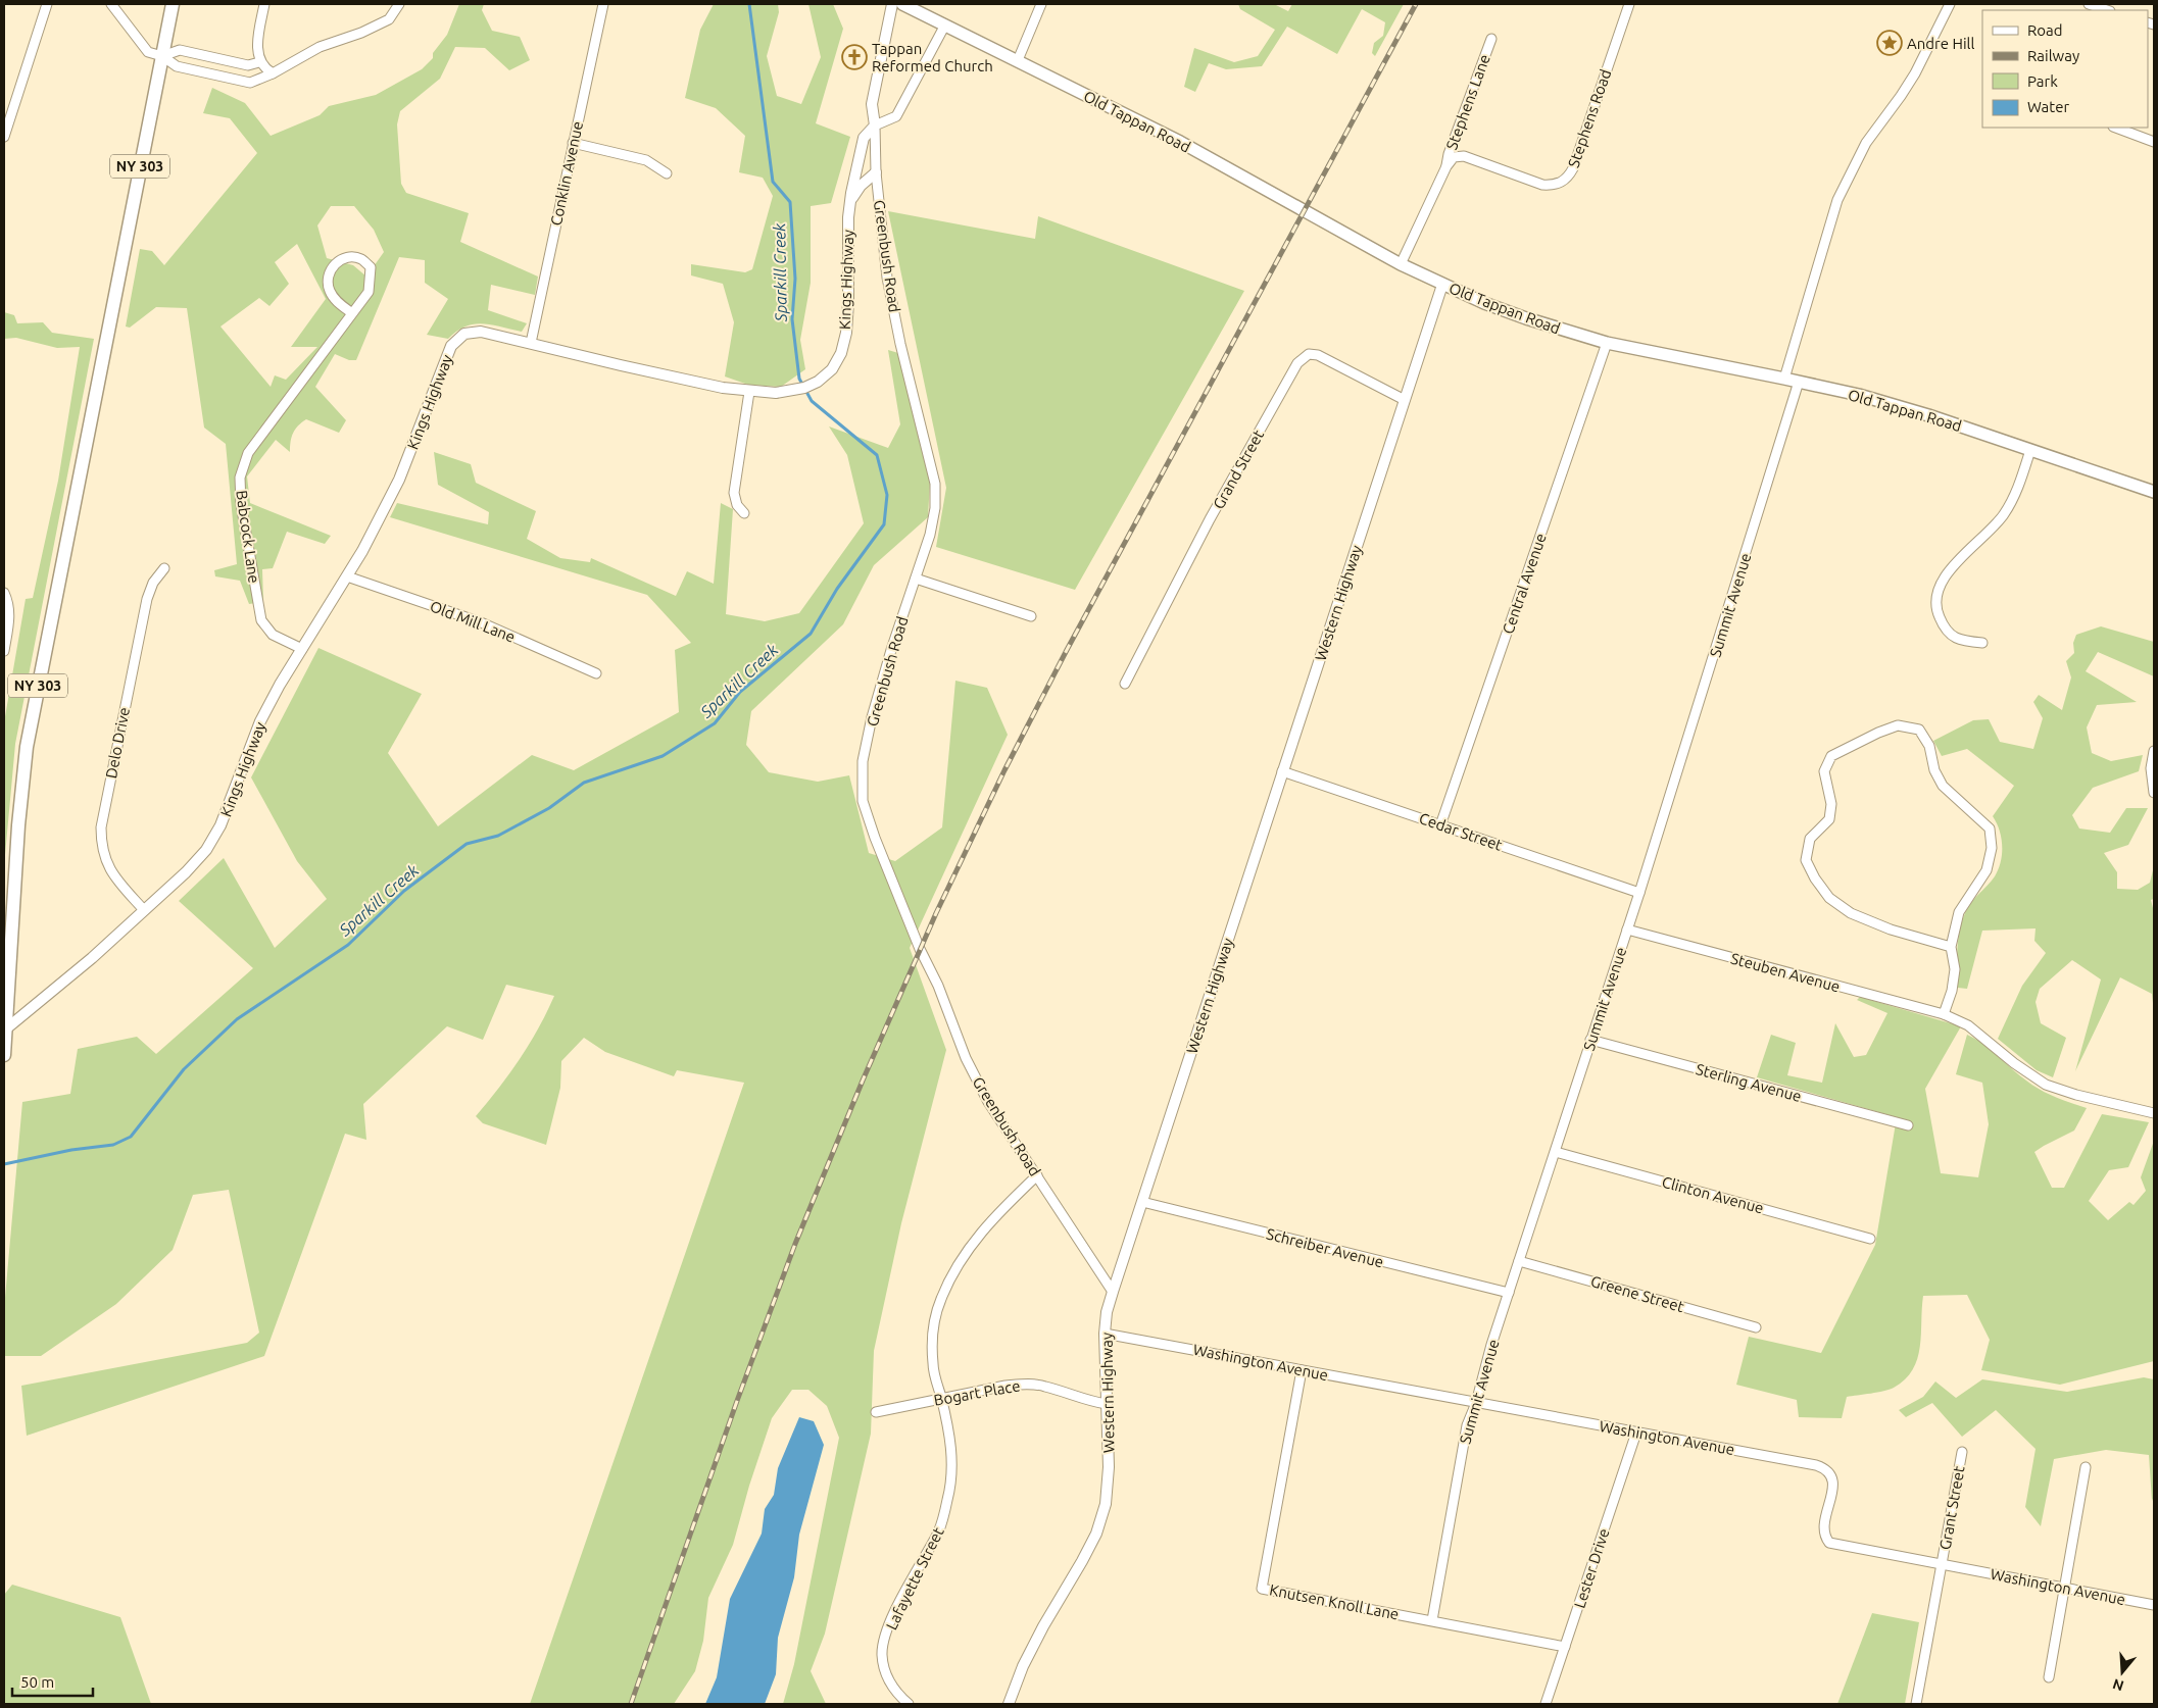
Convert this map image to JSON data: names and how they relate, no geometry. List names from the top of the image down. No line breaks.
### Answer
{"streets":{"main road":["Old Tappan Road","NY 303"],"street":["Stephens Lane","Stephens Road","Conklin Avenue","Greenbush Road","Kings Highway","Grand Street","Babcock Lane","Central Avenue","Western Highway","Summit Avenue","Old Mill Lane","Delo Drive","Cedar Street","Steuben Avenue","Sterling Avenue","Clinton Avenue","Schreiber Avenue","Greene Street","Washington Avenue","Bogart Place","Grant Street","Lester Drive","Lafayette Street","Knutsen Knoll Lane"]},"crossings":[["Stephens Lane","Stephens Road"],["Old Tappan Road","Central Avenue"],["Old Tappan Road","Western Highway"],["Old Tappan Road","Summit Avenue"],["NY 303","Kings Highway"],["Conklin Avenue","Kings Highway"],["Greenbush Road","Kings Highway"],["Greenbush Road","Western Highway"],["Greenbush Road","Lafayette Street"],["Kings Highway","Babcock Lane"],["Kings Highway","Old Mill Lane"],["Kings Highway","Delo Drive"],["Grand Street","Western Highway"],["Central Avenue","Cedar Street"],["Western Highway","Cedar Street"],["Western Highway","Schreiber Avenue"],["Western Highway","Washington Avenue"],["Western Highway","Bogart Place"],["Summit Avenue","Cedar Street"],["Summit Avenue","Steuben Avenue"],["Summit Avenue","Sterling Avenue"],["Summit Avenue","Clinton Avenue"],["Summit Avenue","Schreiber Avenue"],["Summit Avenue","Greene Street"],["Summit Avenue","Washington Avenue"],["Summit Avenue","Knutsen Knoll Lane"],["Washington Avenue","Grant Street"],["Washington Avenue","Lester Drive"],["Washington Avenue","Knutsen Knoll Lane"],["Bogart Place","Lafayette Street"],["Lester Drive","Knutsen Knoll Lane"]],"water":["Sparkill Creek"],"places":{"place":["Andre Hill"],"church":["Tappan Reformed Church"]},"legend":["Road","Railway","Park","Water"],"scale_bar":"50 m","north":"bottom"}
